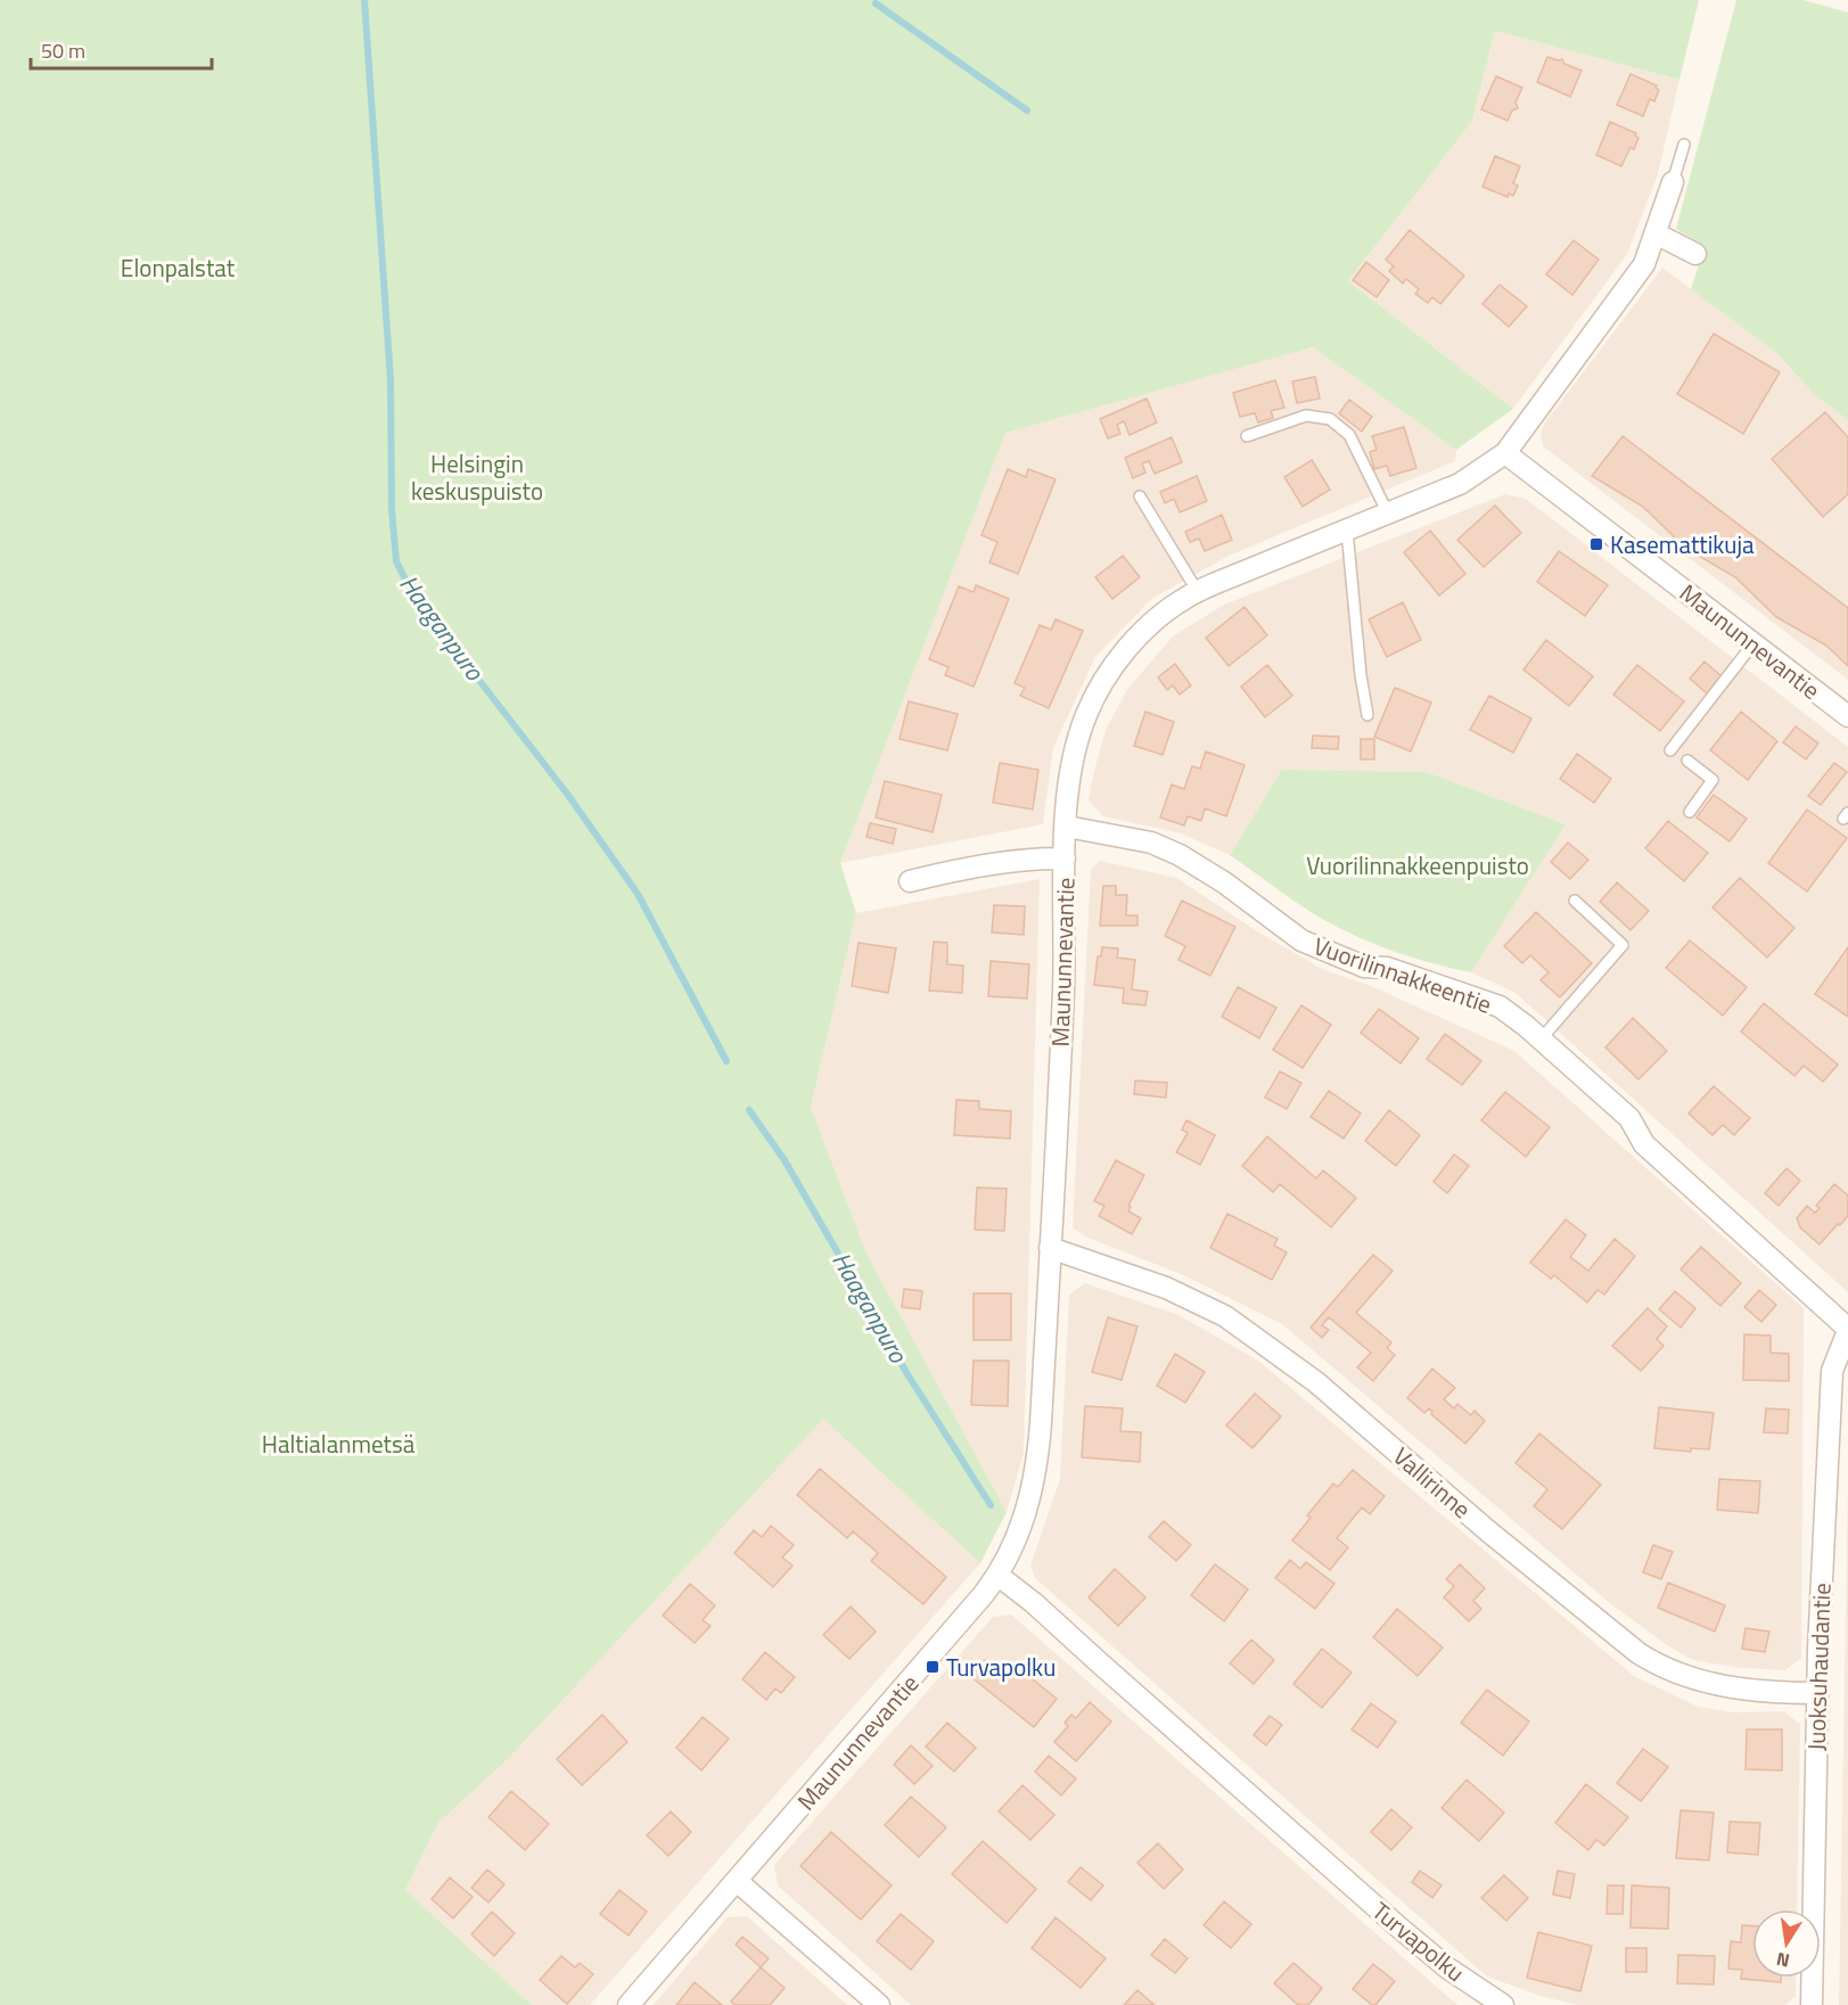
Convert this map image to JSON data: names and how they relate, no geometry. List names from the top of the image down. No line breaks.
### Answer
{"streets":{"street":["Maununnevantie","Vuorilinnakkeentie","Vallirinne","Juoksuhaudantie","Turvapolku"]},"crossings":[["Maununnevantie","Vuorilinnakkeentie"],["Maununnevantie","Vallirinne"],["Maununnevantie","Turvapolku"],["Vuorilinnakkeentie","Juoksuhaudantie"],["Vallirinne","Juoksuhaudantie"]],"water":["Haaganpuro"],"parks":["Elonpalstat","Helsingin keskuspuisto","Vuorilinnakkeenpuisto","Haltialanmetsä"],"places":{"transit":["Kasemattikuja","Turvapolku"]},"scale_bar":"50 m","north":"bottom"}
